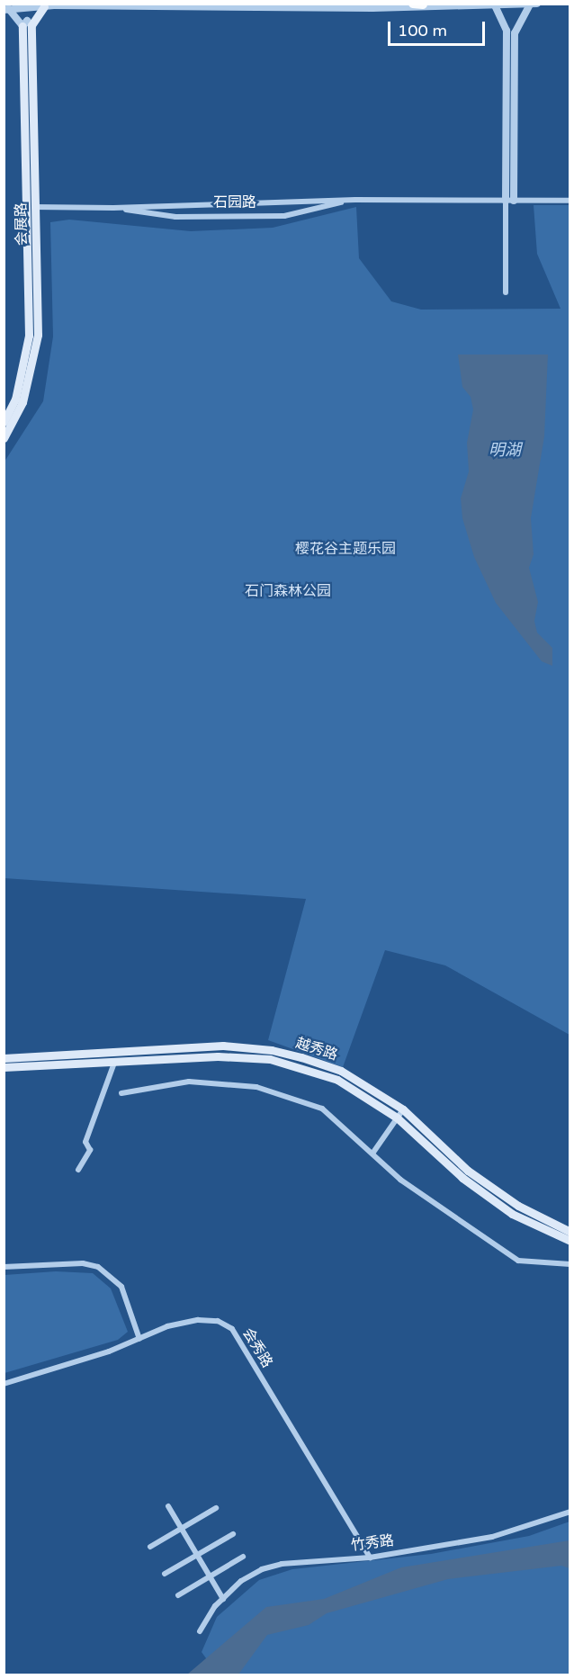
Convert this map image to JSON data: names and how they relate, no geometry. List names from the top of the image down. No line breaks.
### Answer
{"streets":{"main road":["会展路","越秀路"],"street":["石园路","会秀路","竹秀路"]},"crossings":[["石园路","会展路"],["会秀路","竹秀路"]],"water":["明湖"],"parks":["樱花谷主题乐园","石门森林公园"],"scale_bar":"100 m"}
